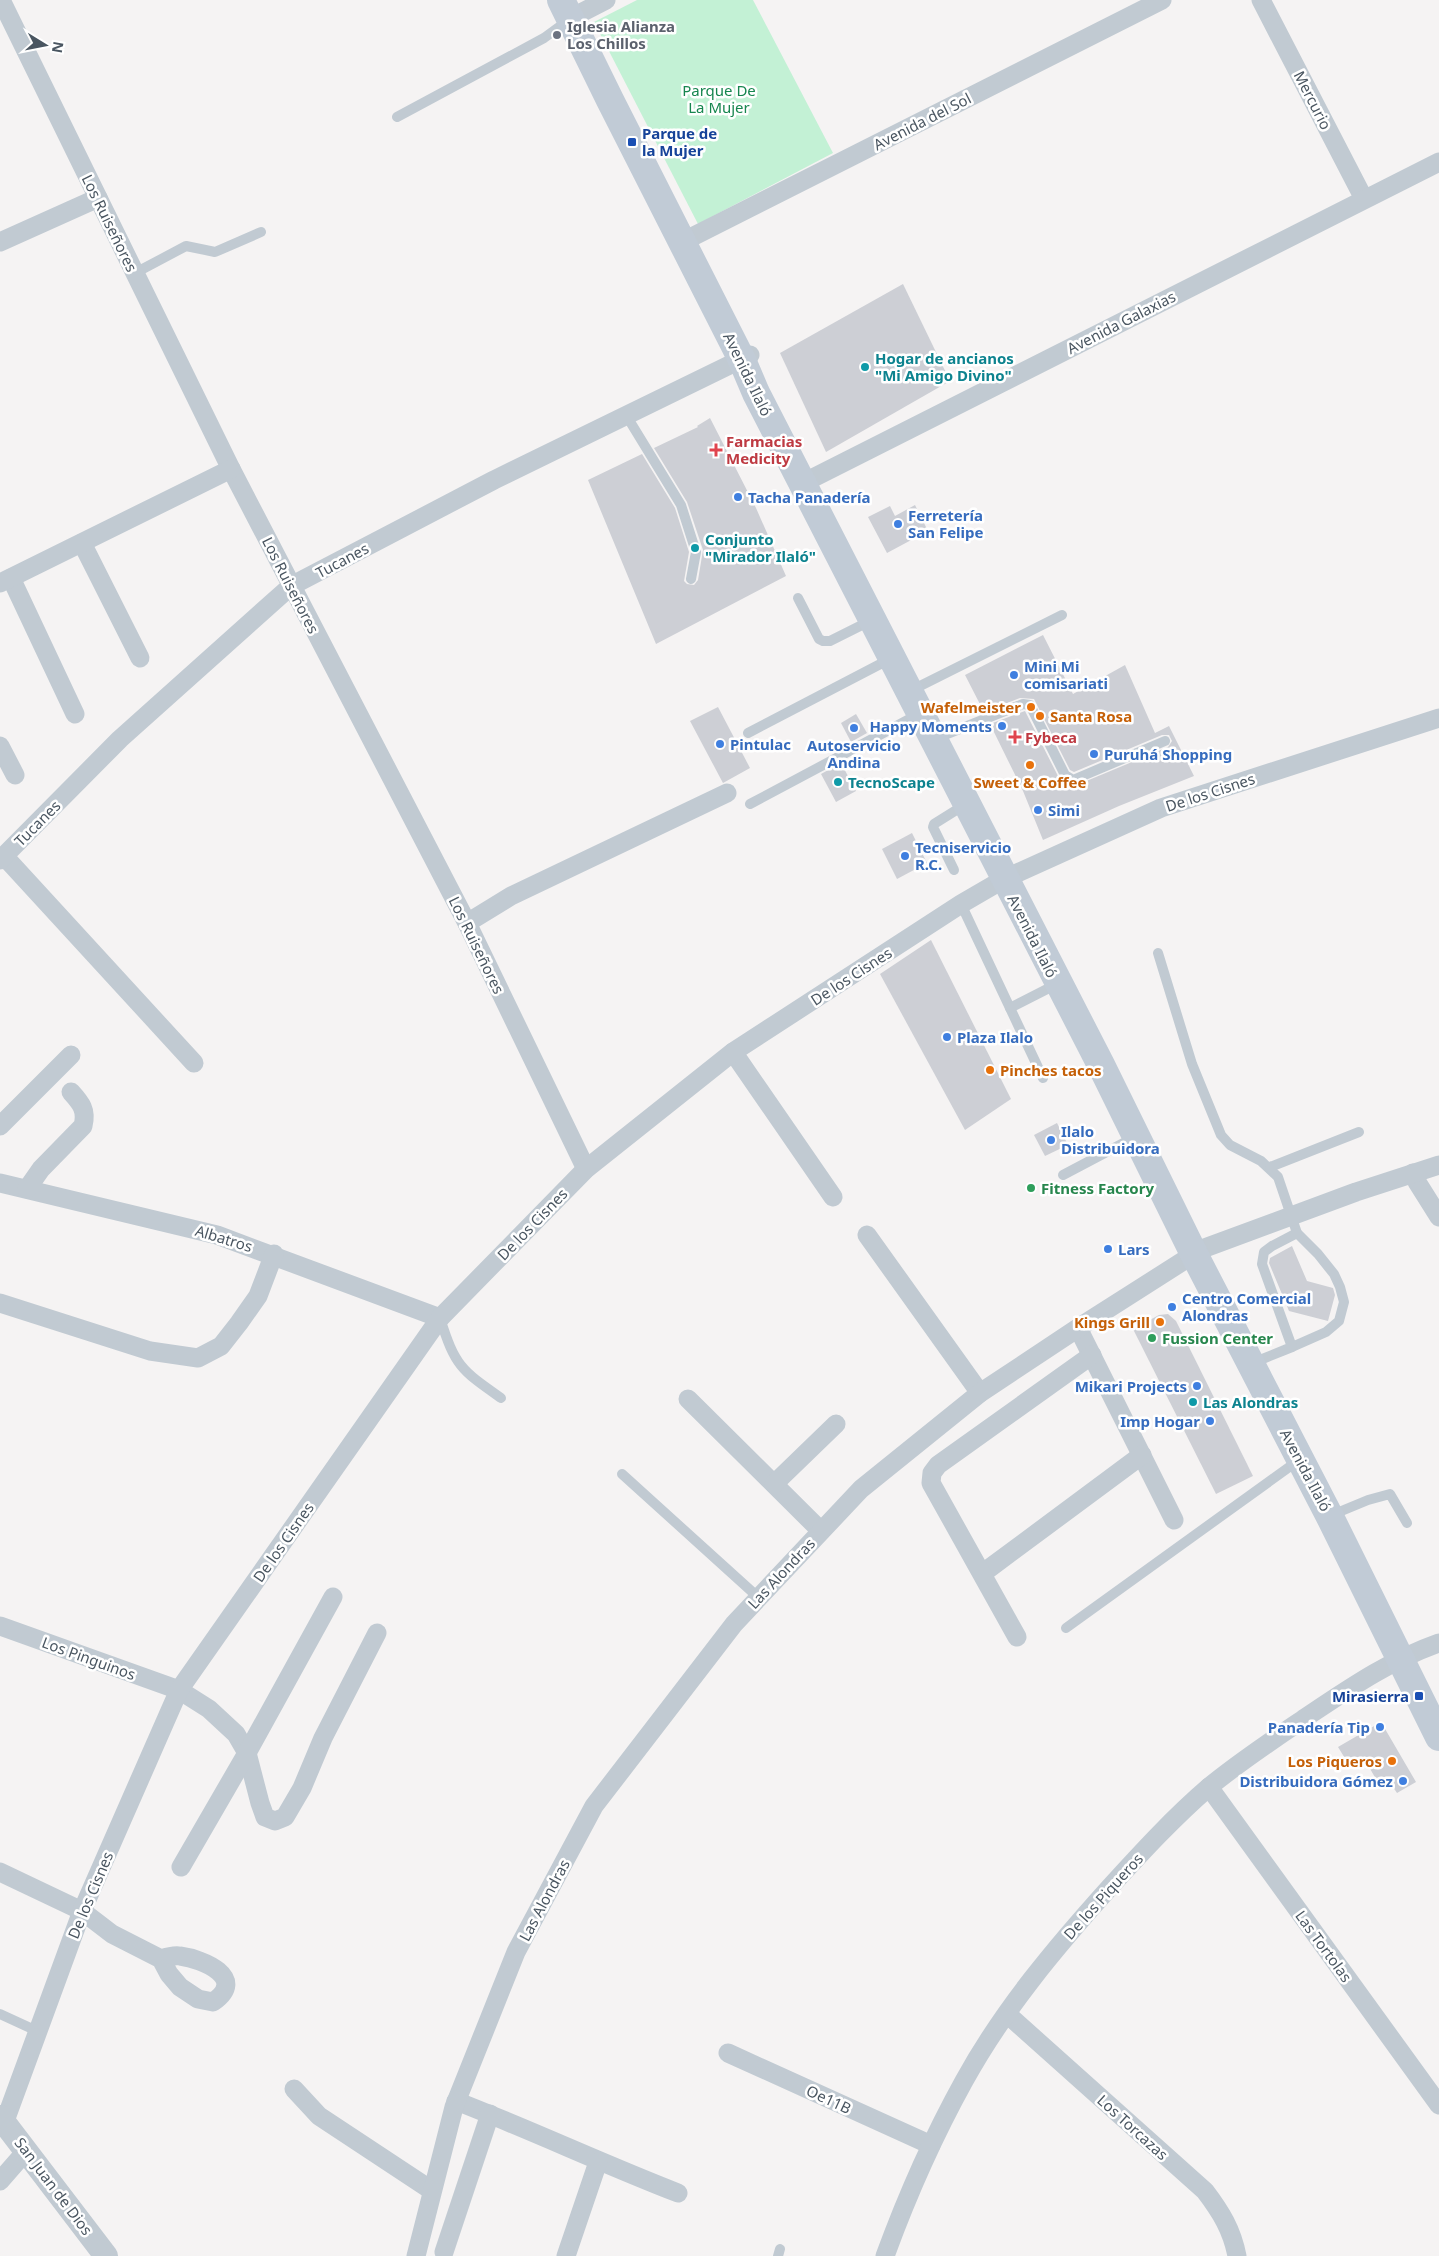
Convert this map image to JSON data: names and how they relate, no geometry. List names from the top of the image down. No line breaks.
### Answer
{"streets":{"main road":["Avenida Ilaló"],"street":["Mercurio","Avenida del Sol","Los Ruiseñores","Avenida Galaxias","Tucanes","De los Cisnes","Albatros","Las Alondras","Los Pinguinos","De los Piqueros","Las Tortolas","Oe11B","Los Torcazas","San Juan de Dios"]},"crossings":[["Mercurio","Avenida Galaxias"],["Avenida del Sol","Avenida Ilaló"],["Los Ruiseñores","Tucanes"],["Los Ruiseñores","De los Cisnes"],["Avenida Galaxias","Avenida Ilaló"],["Avenida Ilaló","Tucanes"],["Avenida Ilaló","De los Cisnes"],["Avenida Ilaló","Las Alondras"],["Avenida Ilaló","De los Piqueros"],["De los Cisnes","Albatros"],["De los Cisnes","Los Pinguinos"],["De los Cisnes","San Juan de Dios"],["De los Piqueros","Las Tortolas"],["De los Piqueros","Oe11B"],["De los Piqueros","Los Torcazas"]],"parks":["Parque De La Mujer"],"places":{"other":["Iglesia Alianza Los Chillos","Hogar de ancianos \"Mi Amigo Divino\"","Tacha Panadería","Ferretería San Felipe","Conjunto \"Mirador Ilaló\"","Mini Mi comisariati","Wafelmeister","Santa Rosa","Happy Moments","Autoservicio Andina","Pintulac","Puruhá Shopping","Sweet & Coffee","TecnoScape","Simi","Tecniservicio R.C.","Plaza Ilalo","Pinches tacos","Ilalo Distribuidora","Fitness Factory","Lars","Centro Comercial Alondras","Kings Grill","Fussion Center","Mikari Projects","Las Alondras","Imp Hogar","Panadería Tip","Los Piqueros","Distribuidora Gómez"],"transit":["Parque de la Mujer","Mirasierra"],"health":["Farmacias Medicity","Fybeca"]},"north":"right"}
